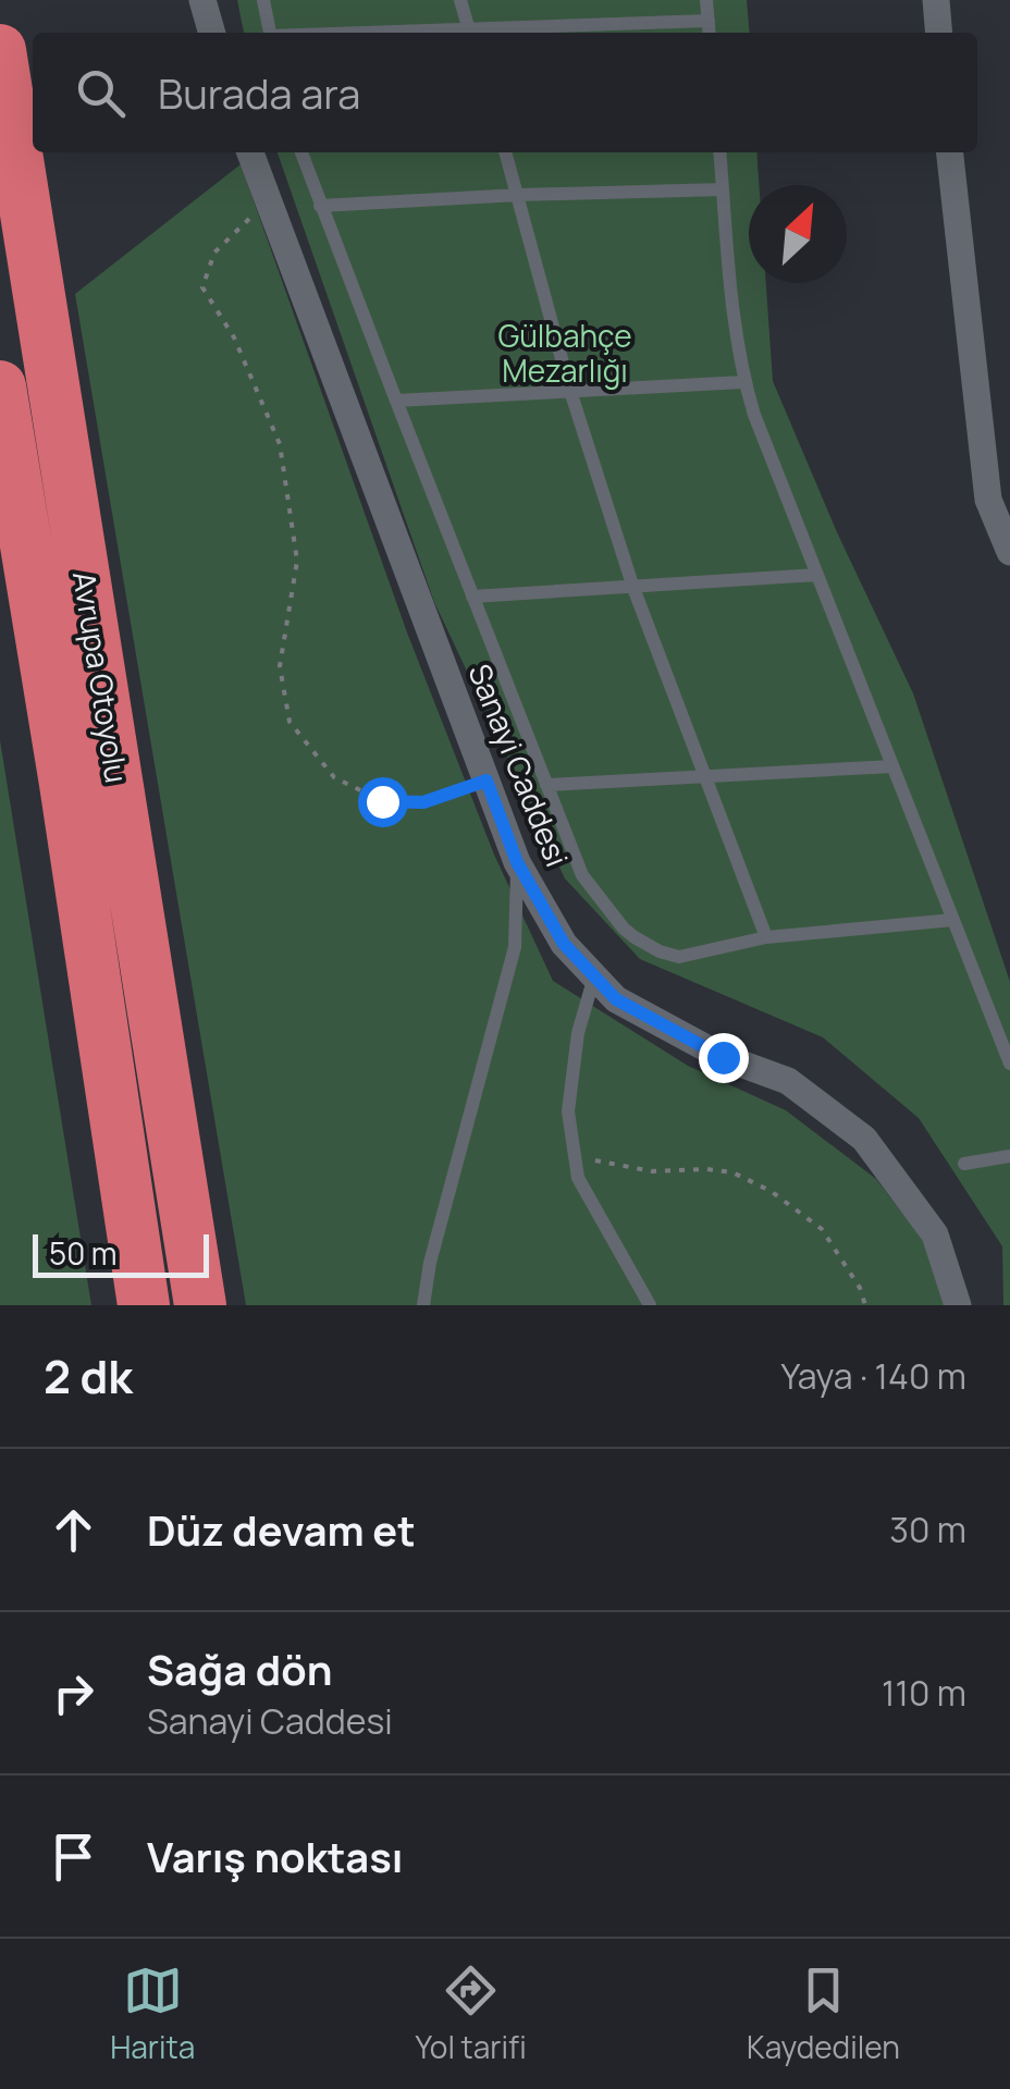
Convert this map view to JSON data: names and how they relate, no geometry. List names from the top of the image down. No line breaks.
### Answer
{"streets":{"highway":["Avrupa Otoyolu"],"street":["Sanayi Caddesi"]},"parks":["Gülbahçe Mezarlığı"],"scale_bar":"50 m","north":"top right","page":{"search":"Burada ara","scale":"50 m","heading":["2 dk","Yaya · 140 m"],"list":[["Düz devam et","30 m"],["Sağa dön","Sanayi Caddesi","110 m"],"Varış noktası"],"nav":["Harita","Yol tarifi","Kaydedilen"]}}
